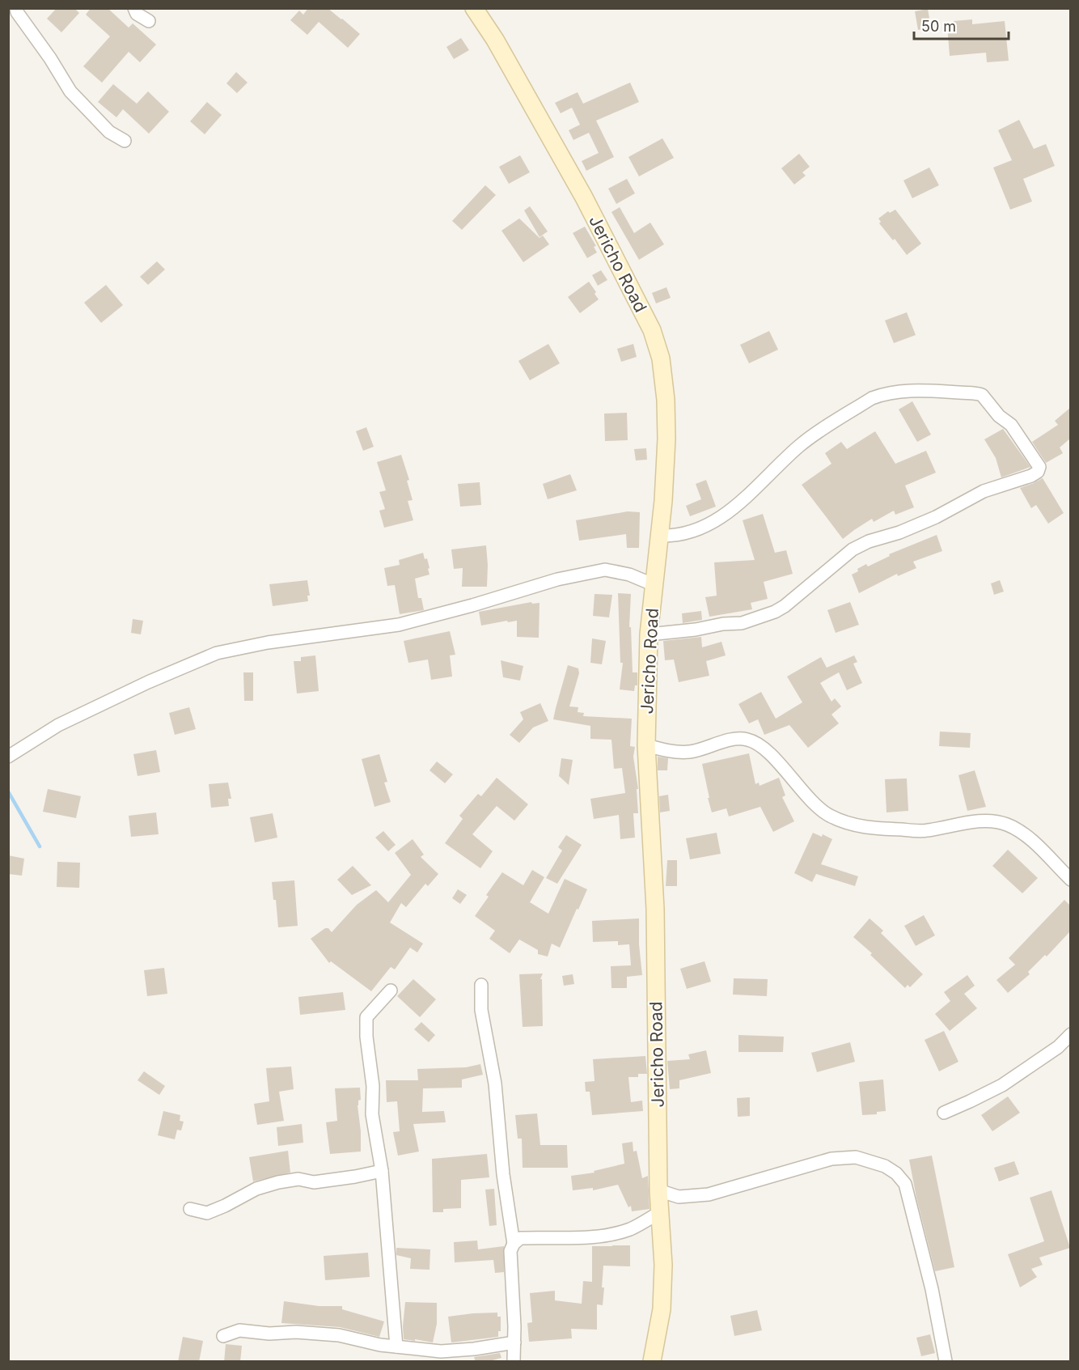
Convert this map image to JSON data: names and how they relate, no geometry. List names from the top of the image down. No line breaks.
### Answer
{"streets":{"street":["Jericho Road"]},"scale_bar":"50 m"}
